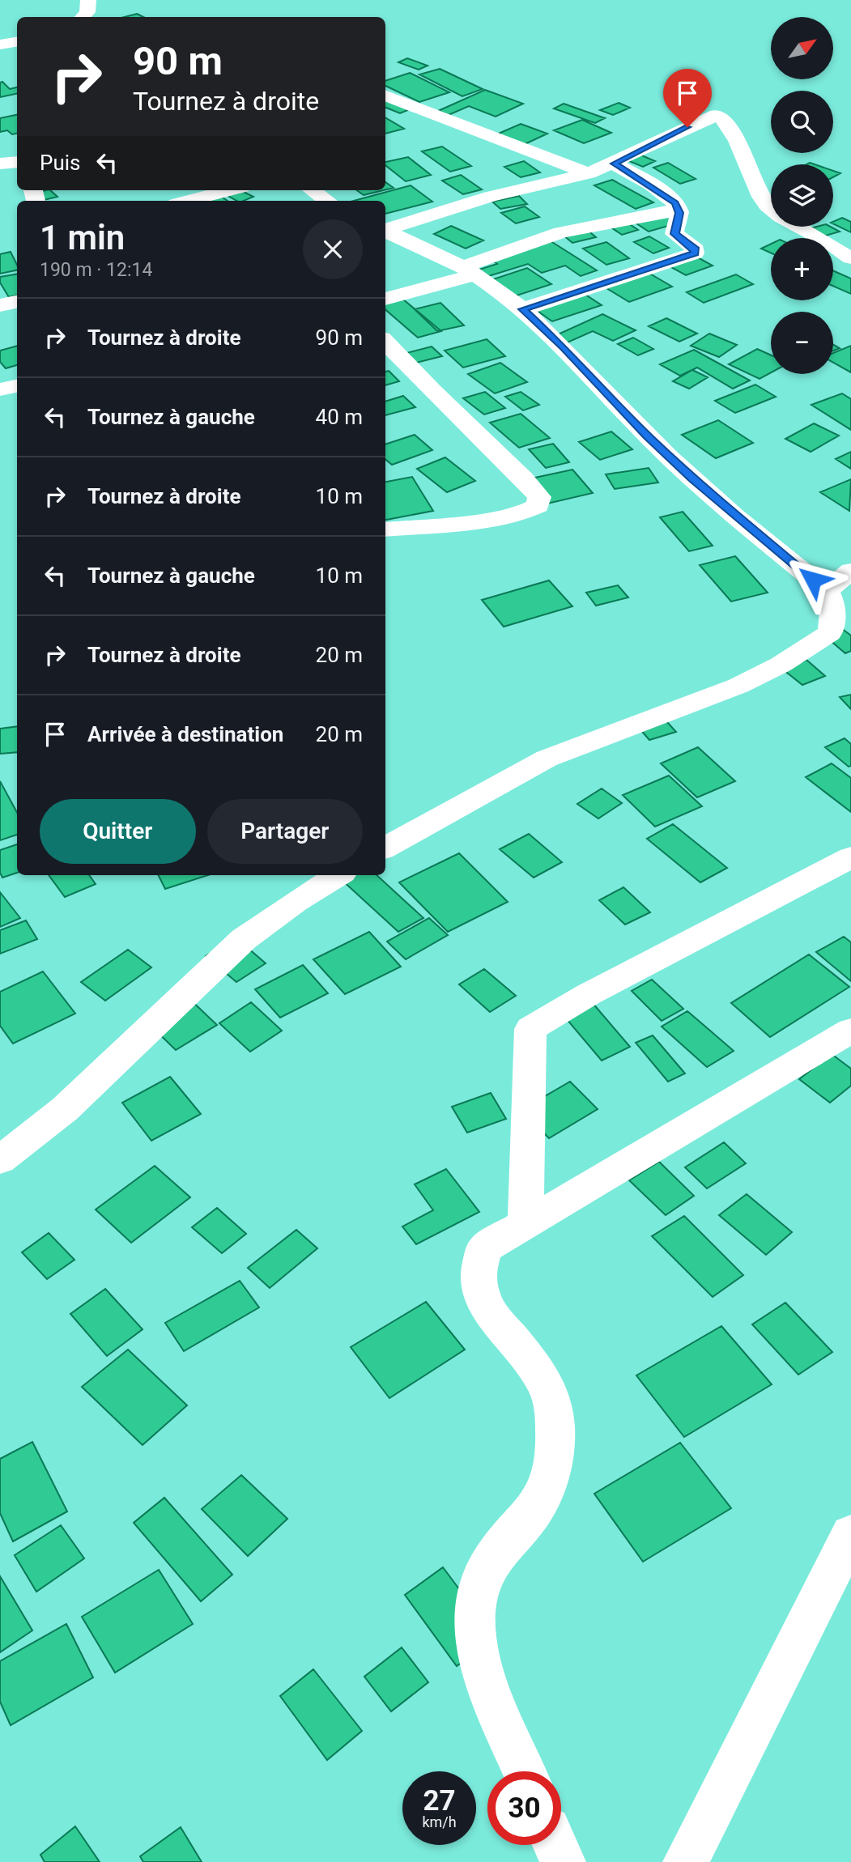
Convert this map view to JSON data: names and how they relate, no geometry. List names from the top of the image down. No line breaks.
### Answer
{"north":"top right","page":{"map_buttons":["+","−"],"turn":["90 m","Tournez à droite"],"then":"Puis","heading":["1 min","190 m · 12:14"],"list":[{"name":"Tournez à droite","value":"90 m"},{"name":"Tournez à gauche","value":"40 m"},{"name":"Tournez à droite","value":"10 m"},{"name":"Tournez à gauche","value":"10 m"},{"name":"Tournez à droite","value":"20 m"},{"name":"Arrivée à destination","value":"20 m"}],"buttons":["Quitter","Partager"],"speed":"27 km/h","limit":"30"}}
